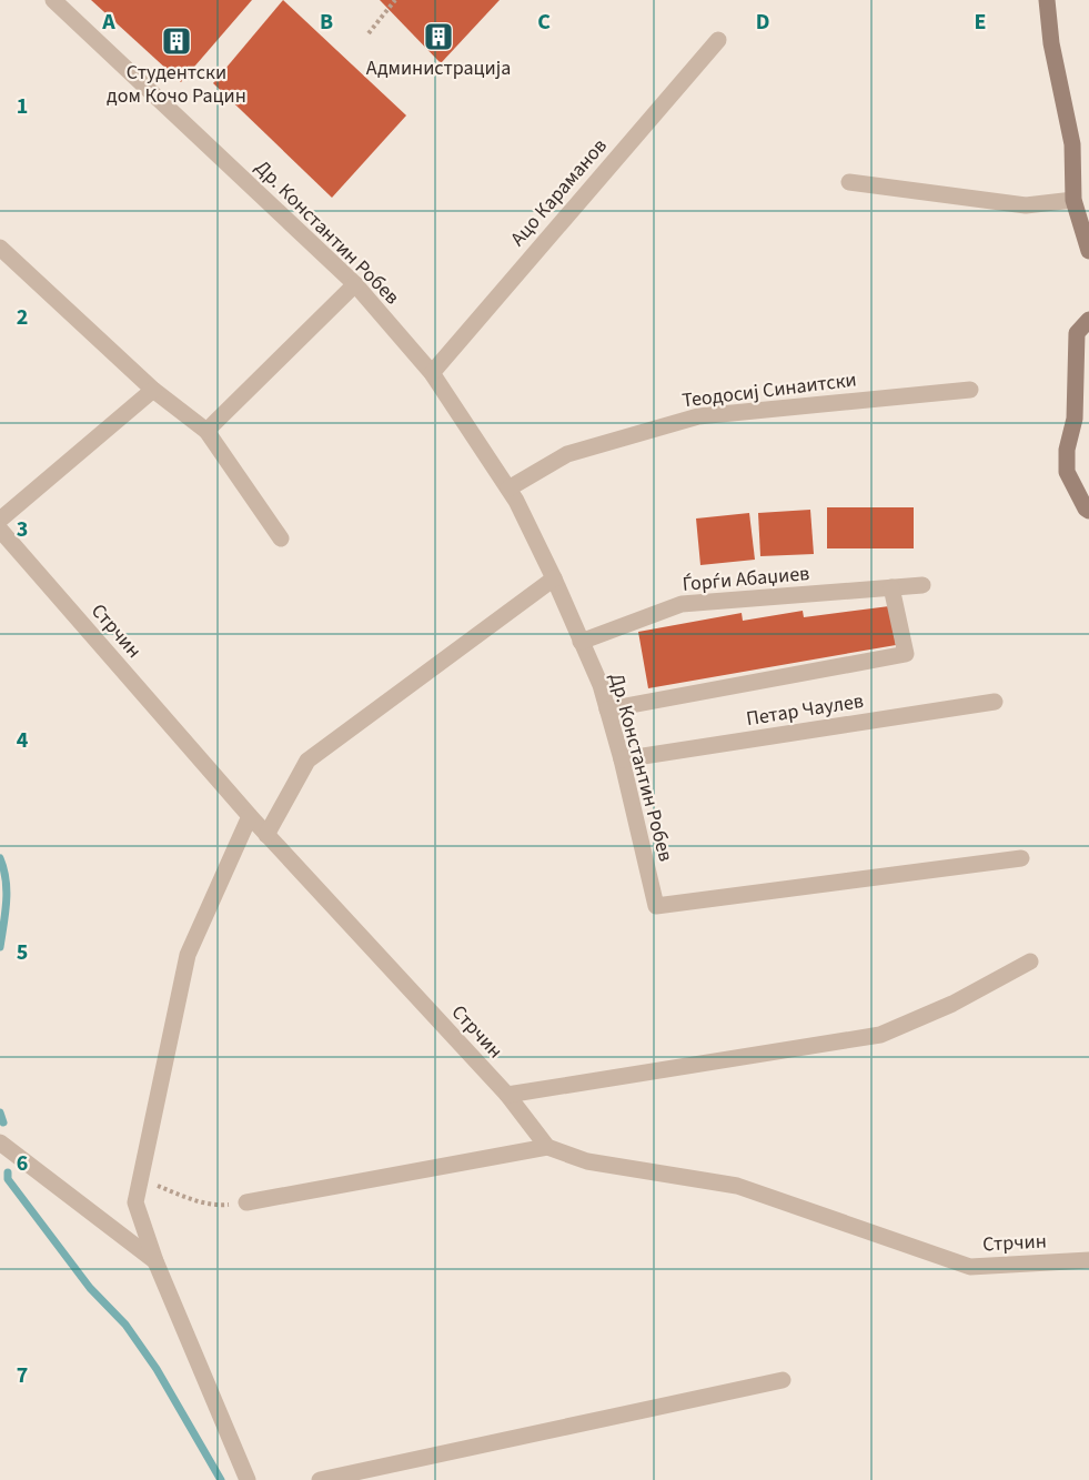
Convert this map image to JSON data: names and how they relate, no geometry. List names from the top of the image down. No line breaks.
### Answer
{"streets":{"street":["Ацо Караманов","Др. Константин Робев","Теодосиј Синаитски","Ѓорѓи Абаџиев","Стрчин","Петар Чаулев"]},"crossings":[["Ацо Караманов","Др. Константин Робев"],["Др. Константин Робев","Теодосиј Синаитски"],["Др. Константин Робев","Ѓорѓи Абаџиев"],["Др. Константин Робев","Петар Чаулев"],["Ѓорѓи Абаџиев","Петар Чаулев"]],"places":{"building":["Администрација","Студентски дом Кочо Рацин"]},"grid":{"columns":["A","B","C","D","E"],"rows":["1","2","3","4","5","6","7"]}}
